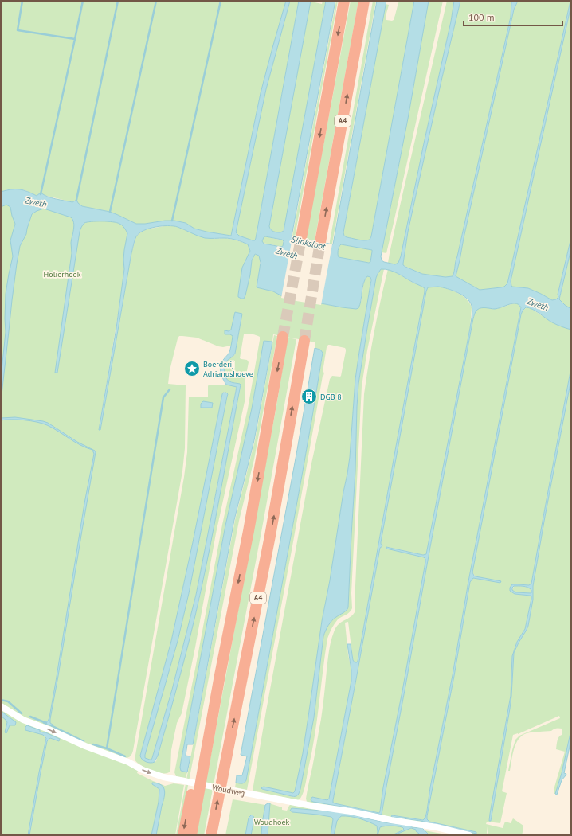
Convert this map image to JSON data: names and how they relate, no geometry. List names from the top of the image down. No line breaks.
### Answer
{"streets":{"highway":["A4"],"street":["Woudweg"]},"one_way":["Woudweg"],"water":["Zweth","Slinksloot"],"parks":["Holierhoek","Woudhoek"],"places":{"place":["Boerderij Adrianushoeve"],"building":["DGB 8"]},"scale_bar":"100 m"}
